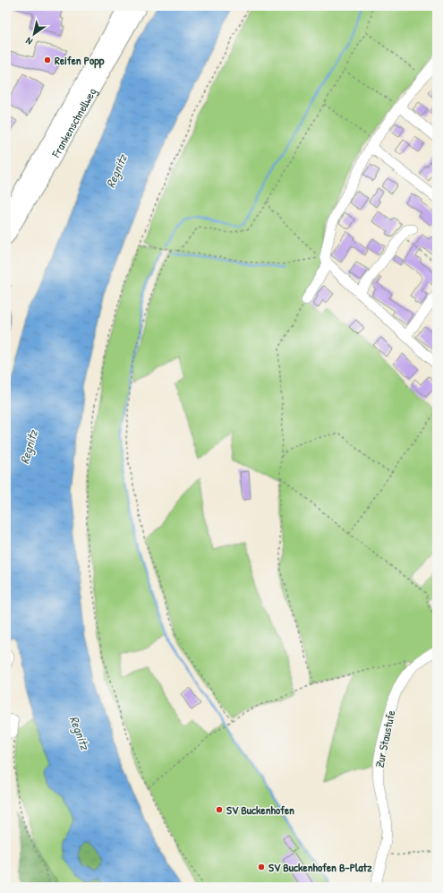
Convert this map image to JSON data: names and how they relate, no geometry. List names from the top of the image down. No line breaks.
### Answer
{"streets":{"highway":["Frankenschnellweg"],"street":["Zur Staustufe"]},"water":["Regnitz"],"places":["Reifen Popp","SV Buckenhofen","SV Buckenhofen B-Platz"],"north":"bottom left"}
